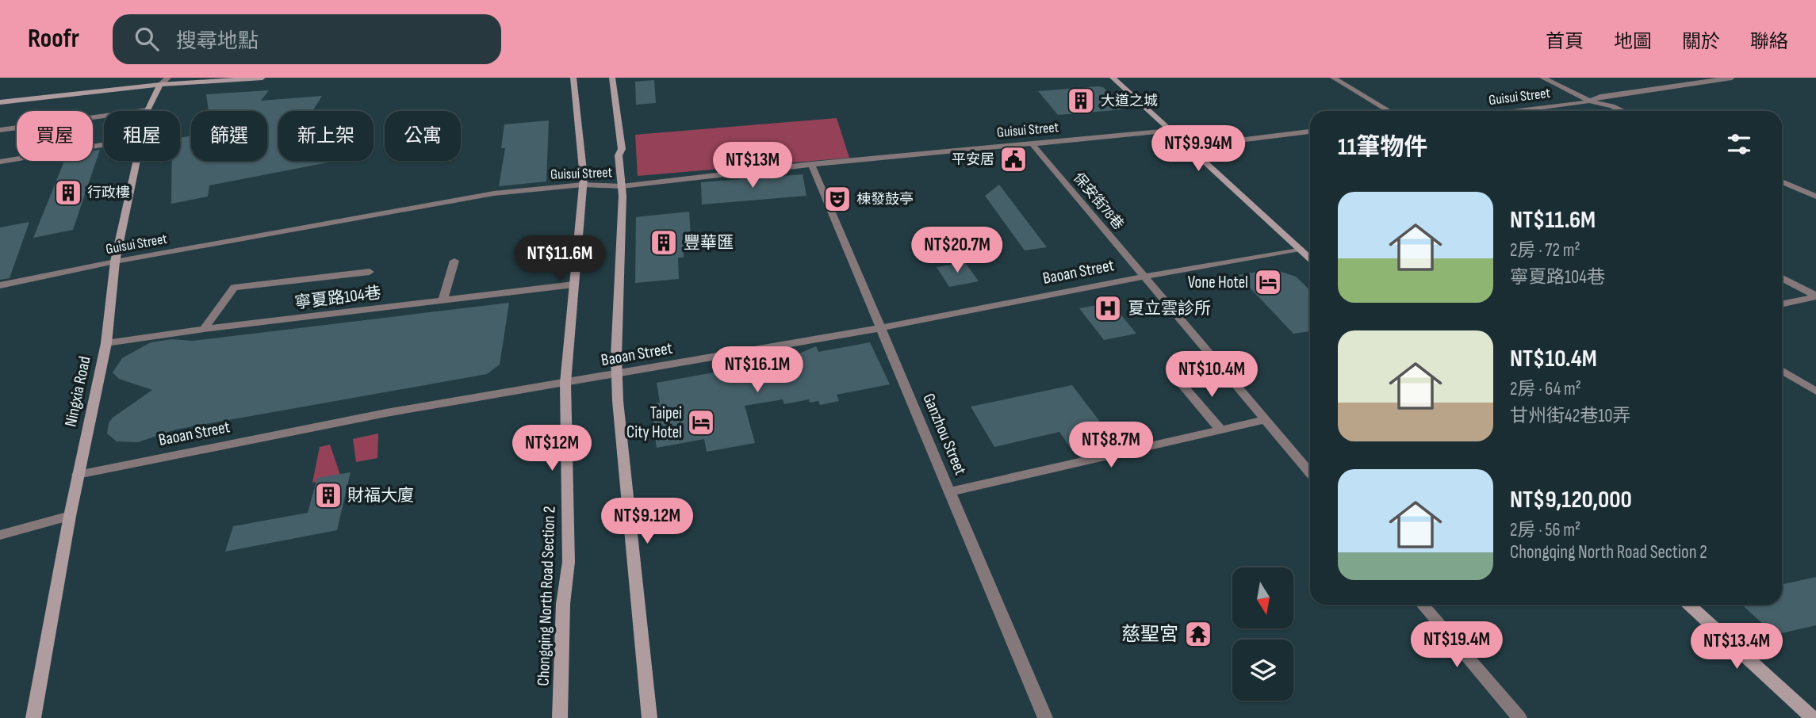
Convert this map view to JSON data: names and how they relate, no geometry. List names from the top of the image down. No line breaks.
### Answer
{"streets":{"main road":["Ningxia Road","Chongqing North Road Section 2"],"street":["Guisui Street","保安街78巷","Baoan Street","寧夏路104巷","Ganzhou Street"]},"crossings":[["Guisui Street","保安街78巷"],["Guisui Street","Ningxia Road"],["Guisui Street","Ganzhou Street"],["Guisui Street","Chongqing North Road Section 2"],["保安街78巷","Baoan Street"],["Baoan Street","Ningxia Road"],["Baoan Street","Ganzhou Street"],["Baoan Street","Chongqing North Road Section 2"],["寧夏路104巷","Ningxia Road"],["寧夏路104巷","Chongqing North Road Section 2"]],"places":{"building":["大道之城","行政樓","豐華匯","財福大廈"],"public building":["平安居"],"theatre":["棟發鼓亭"],"hotel":["Vone Hotel","Taipei City Hotel"],"hospital":["夏立雲診所"],"temple":["慈聖宮"]},"north":"bottom","page":{"header":"Roofr","search":"搜尋地點","nav":["首頁","地圖","關於","聯絡"],"chip":["買屋","租屋","篩選","新上架","公寓"],"heading":"11筆物件","price":["NT$9.94M","NT$13M","NT$20.7M","NT$11.6M","NT$16.1M","NT$10.4M","NT$8.7M","NT$12M","NT$9.12M","NT$19.4M","NT$13.4M"],"list":[{"name":"NT$11.6M","note":"2房 · 72 m² · 寧夏路104巷"},{"name":"NT$10.4M","note":"2房 · 64 m² · 甘州街42巷10弄"},{"name":"NT$9,120,000","note":"2房 · 56 m² · Chongqing North Road Section 2"}]}}
